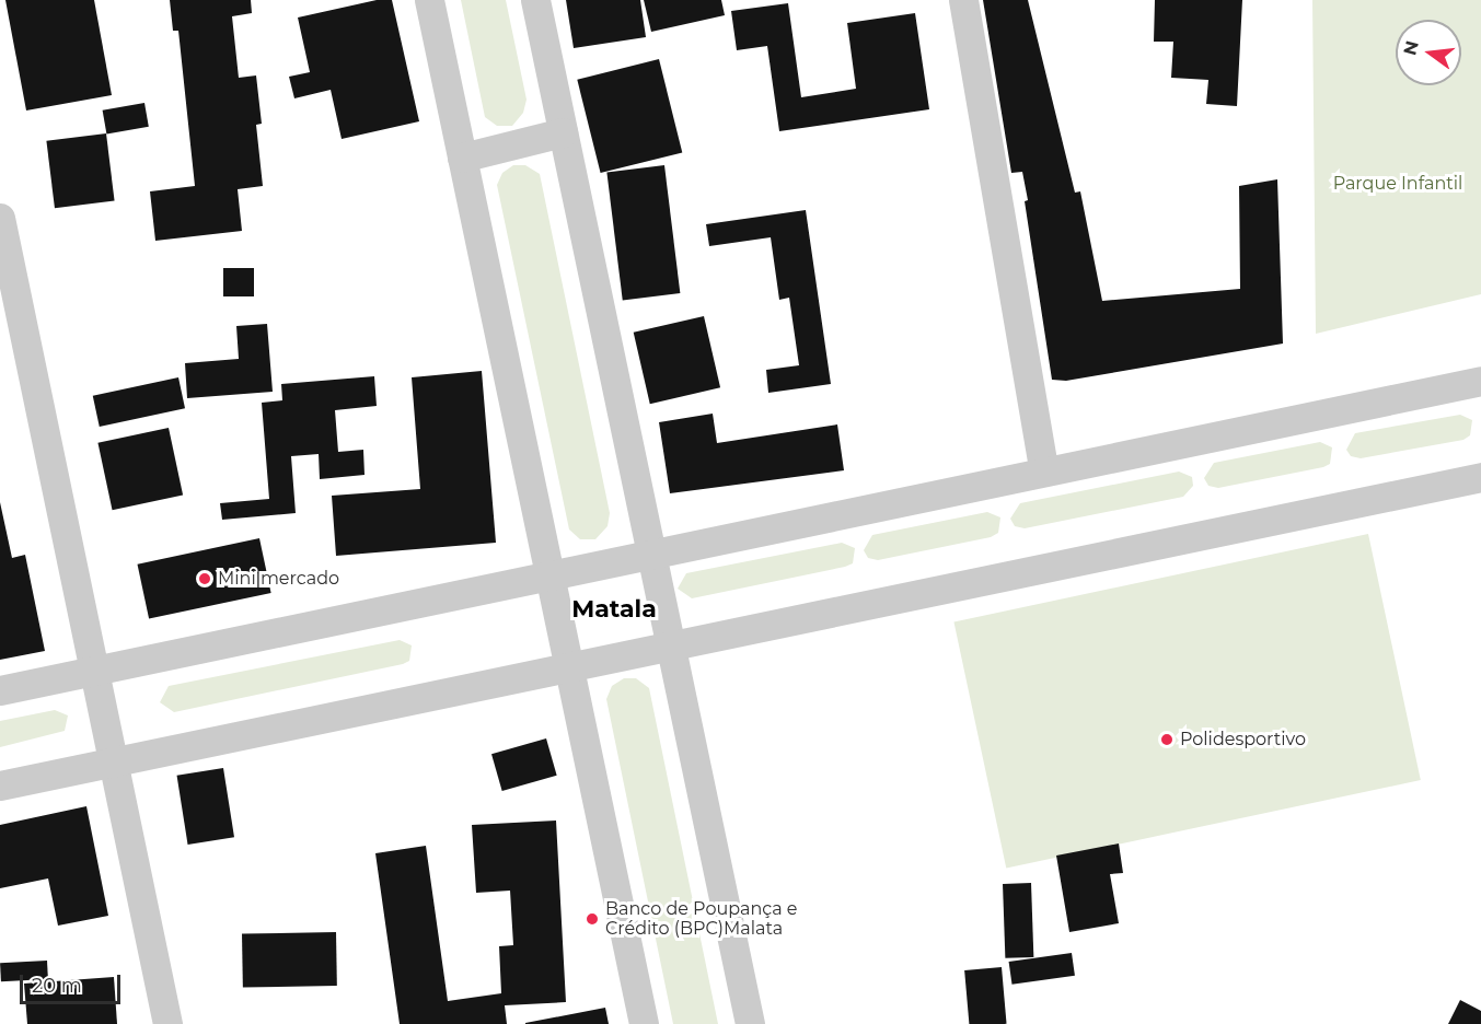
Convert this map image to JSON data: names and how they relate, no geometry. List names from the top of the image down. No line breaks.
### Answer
{"districts":["Matala"],"parks":["Parque Infantil"],"places":["Mini mercado","Polidesportivo","Banco de Poupança e Crédito (BPC)Malata"],"scale_bar":"20 m","north":"left"}
